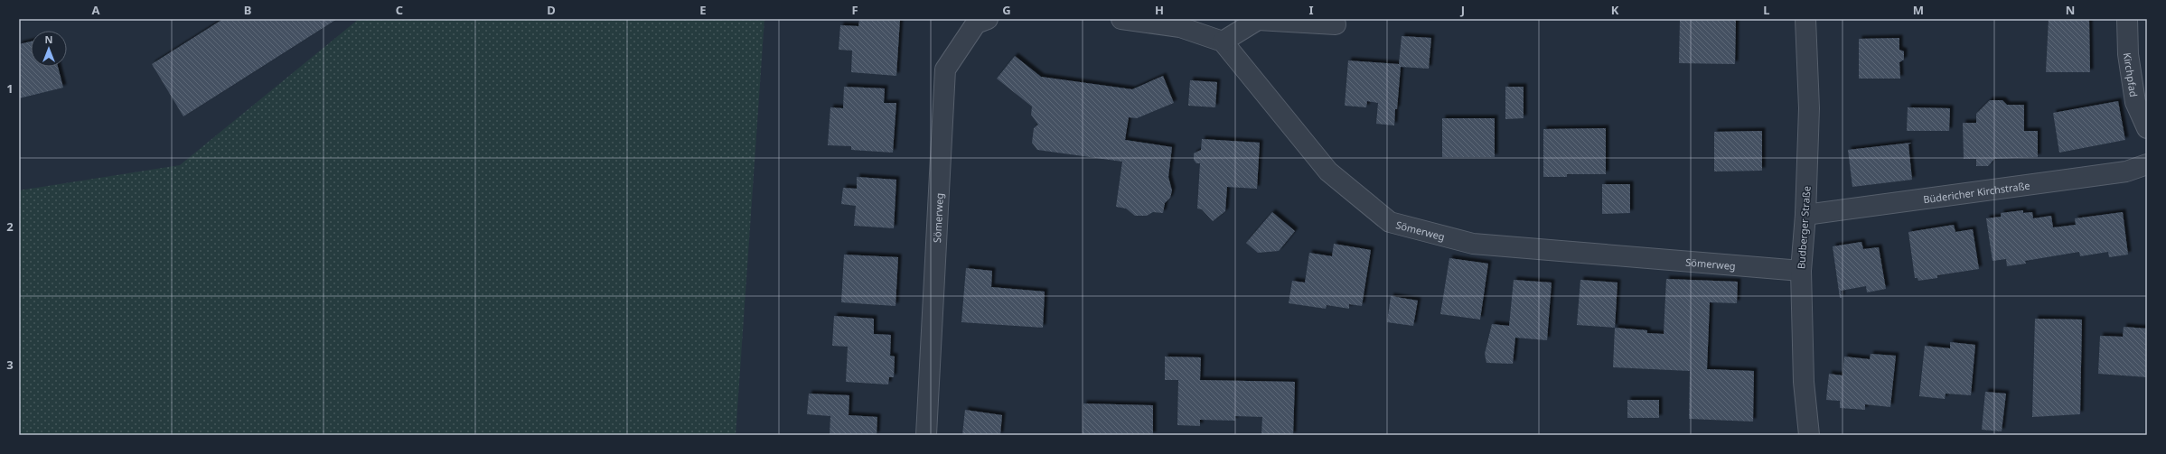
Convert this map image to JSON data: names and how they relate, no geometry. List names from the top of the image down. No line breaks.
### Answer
{"streets":{"street":["Kirchpfad","Büdericher Kirchstraße","Sömerweg","Budberger Straße"]},"crossings":[["Büdericher Kirchstraße","Budberger Straße"],["Sömerweg","Budberger Straße"]],"north":"top","grid":{"columns":["A","B","C","D","E","F","G","H","I","J","K","L","M","N"],"rows":["1","2","3"]}}
